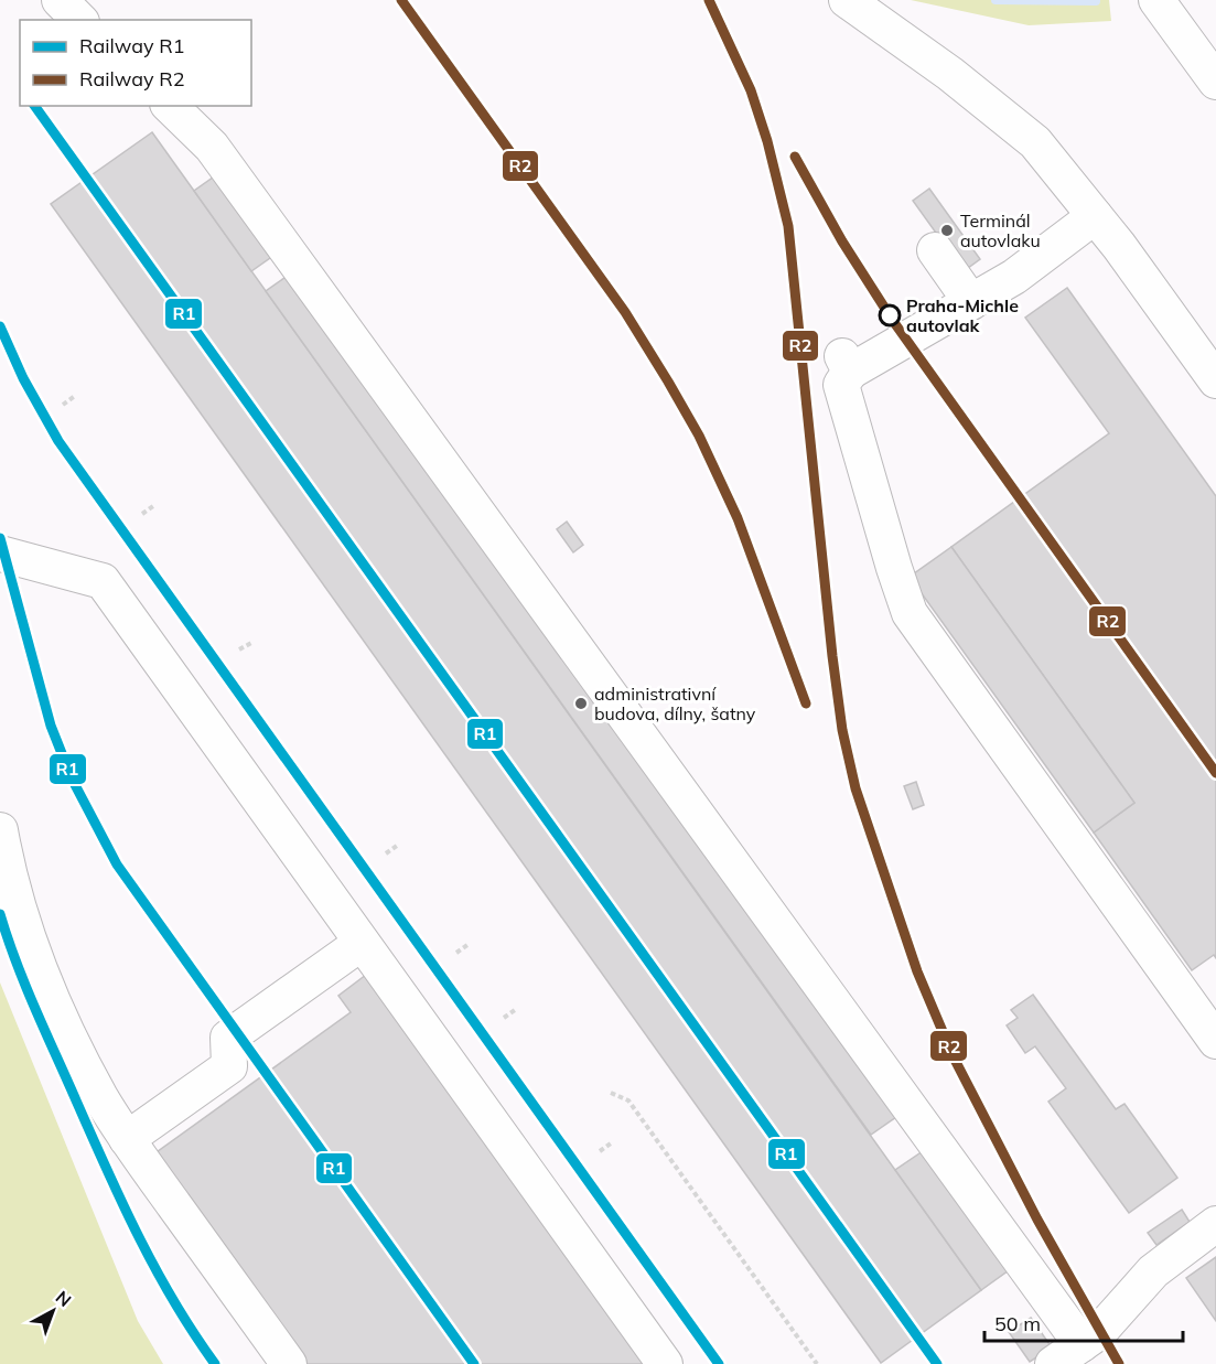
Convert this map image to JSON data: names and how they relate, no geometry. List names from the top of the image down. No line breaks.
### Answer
{"places":["Terminál autovlaku","Praha-Michle autovlak","administrativní budova, dílny, šatny"],"lines":["rail line R2","rail line R1"],"legend":["Railway R1","Railway R2"],"scale_bar":"50 m","north":"top right"}
